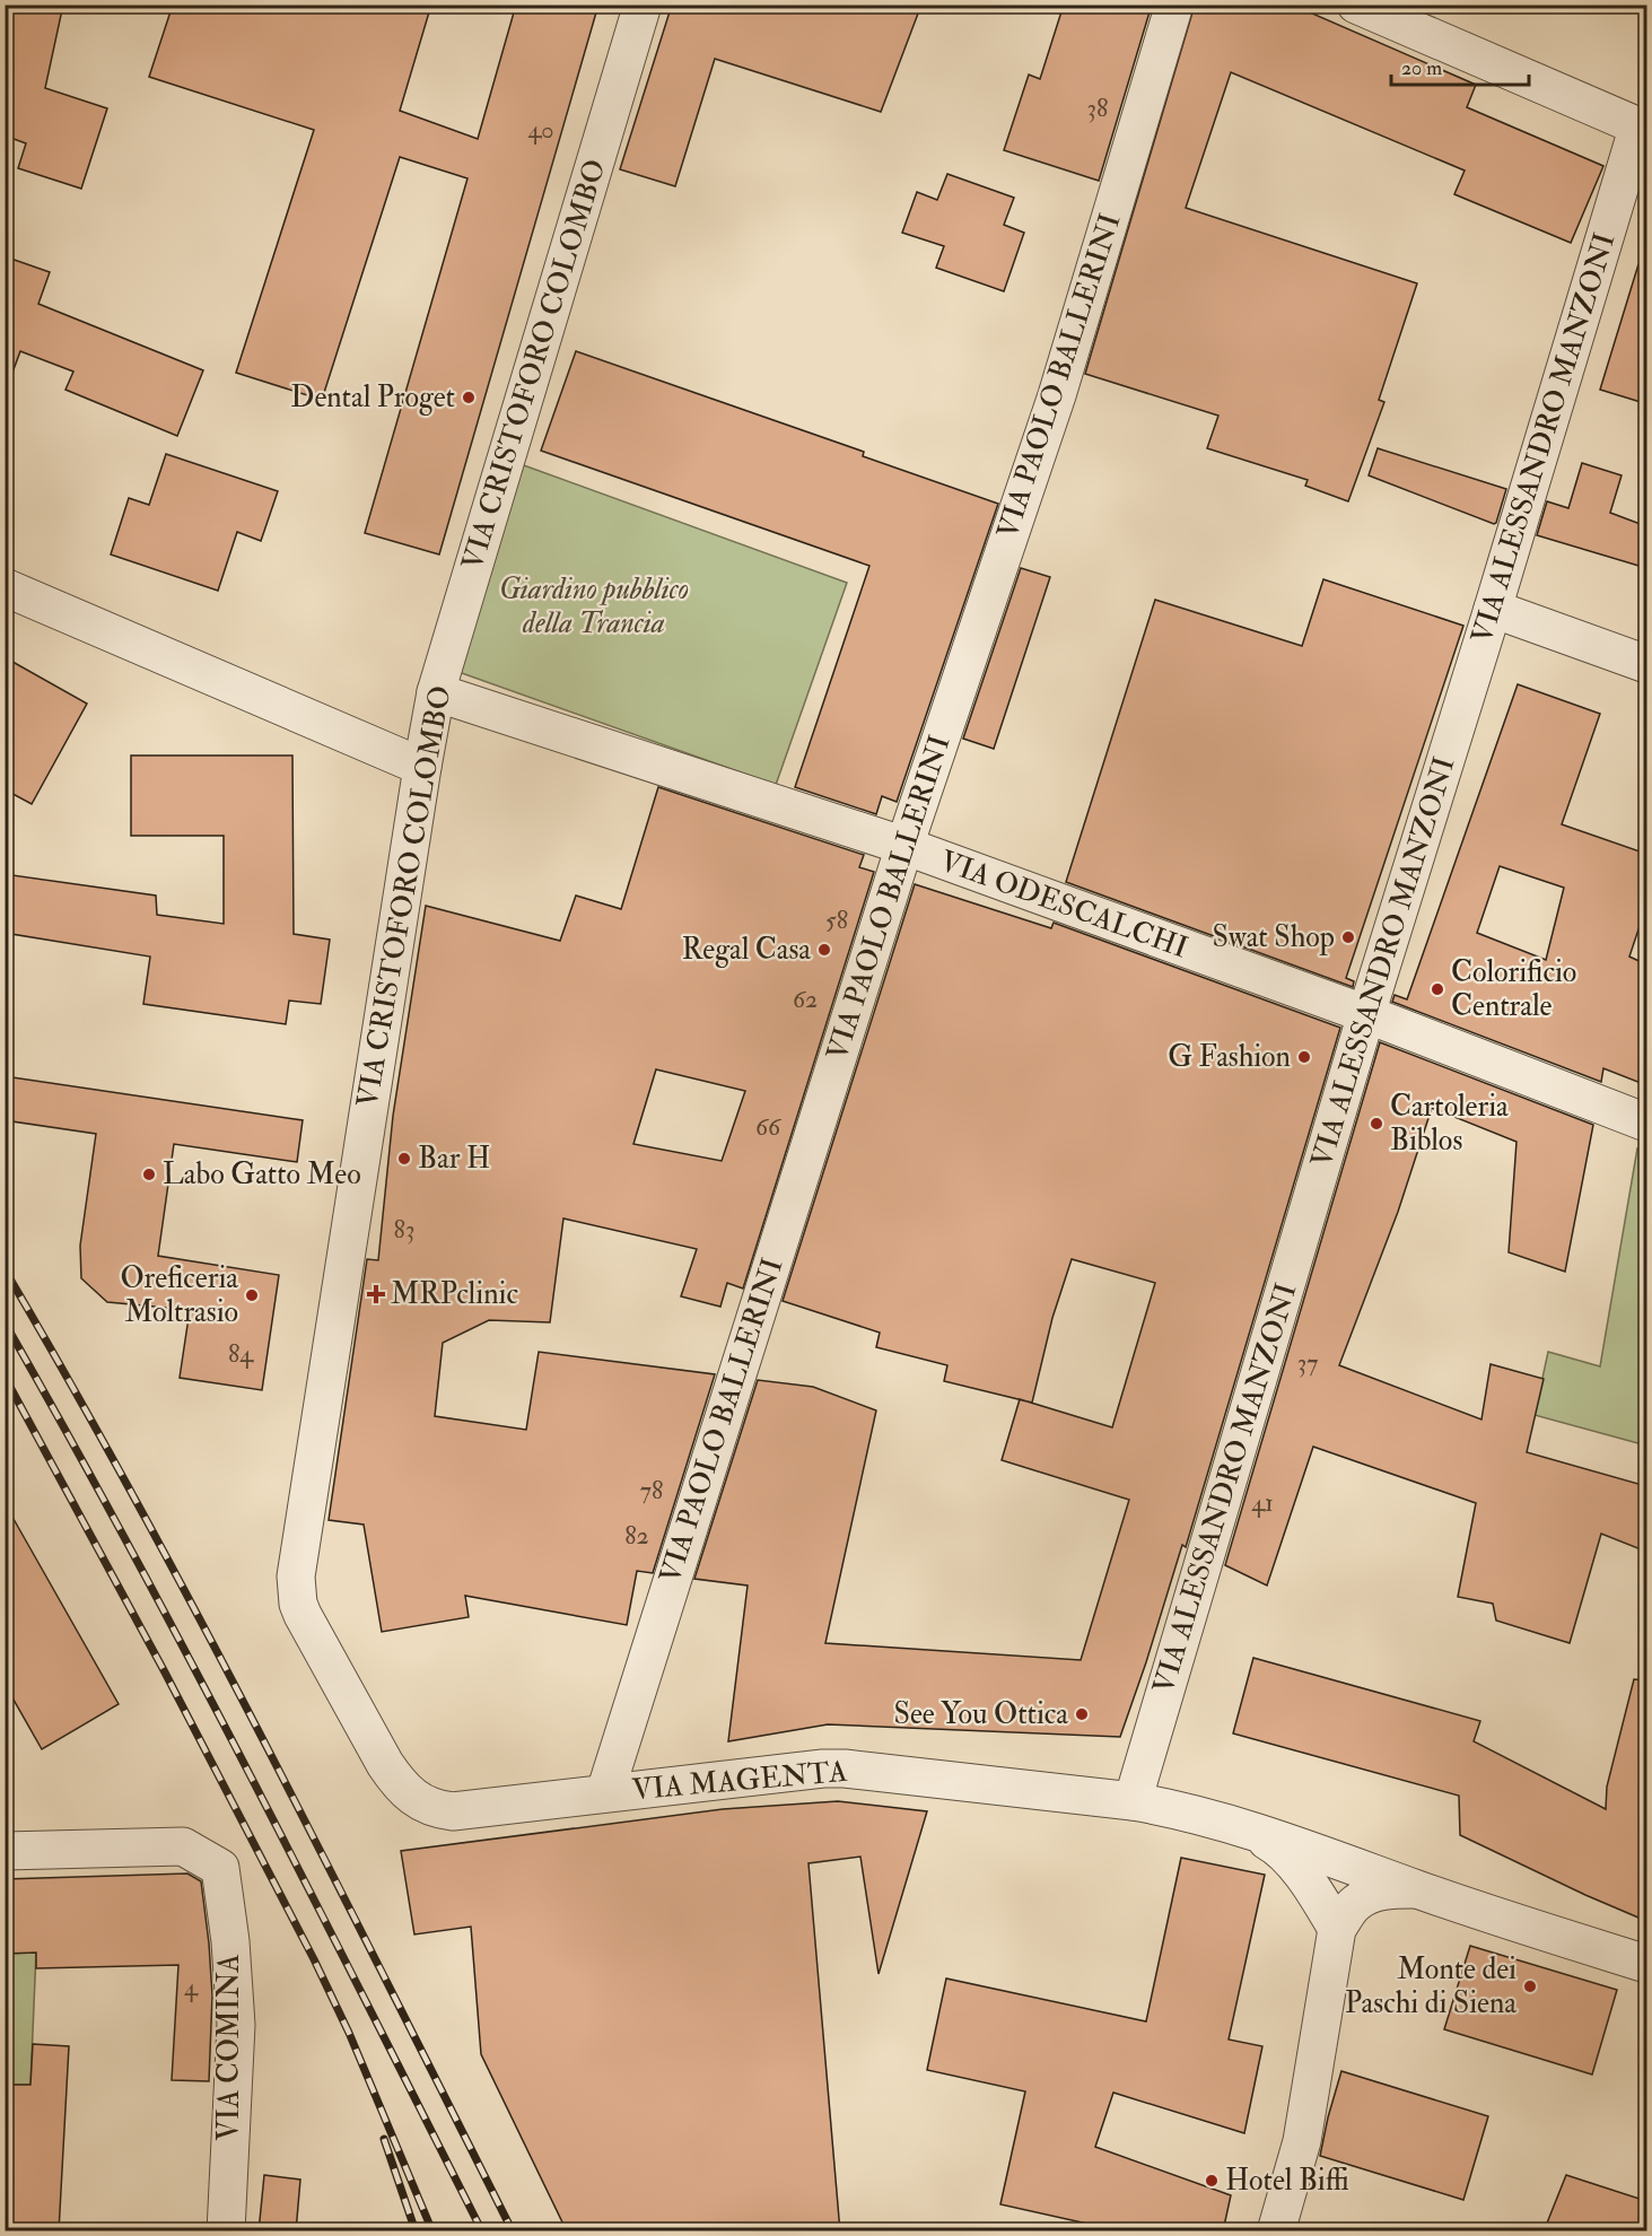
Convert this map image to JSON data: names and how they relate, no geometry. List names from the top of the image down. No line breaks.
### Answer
{"streets":{"street":["VIA CRISTOFORO COLOMBO","VIA PAOLO BALLERINI","VIA ALESSANDRO MANZONI","VIA ODESCALCHI","VIA MAGENTA","VIA COMINA"]},"crossings":[["VIA CRISTOFORO COLOMBO","VIA ODESCALCHI"],["VIA CRISTOFORO COLOMBO","VIA MAGENTA"],["VIA PAOLO BALLERINI","VIA ODESCALCHI"],["VIA PAOLO BALLERINI","VIA MAGENTA"],["VIA ALESSANDRO MANZONI","VIA ODESCALCHI"],["VIA ALESSANDRO MANZONI","VIA MAGENTA"]],"parks":["Giardino pubblico della Trancia"],"places":{"other":["Dental Proget","Swat Shop","Regal Casa","Colorificio Centrale","G Fashion","Cartoleria Biblos","Bar H","Labo Gatto Meo","Oreficeria Moltrasio","See You Ottica","Monte dei Paschi di Siena","Hotel Biffi"],"health":["MRPclinic"]},"house_numbers":["38","40","58","62","66","83","84","37","78","41","82","4"],"scale_bar":"20 m"}
